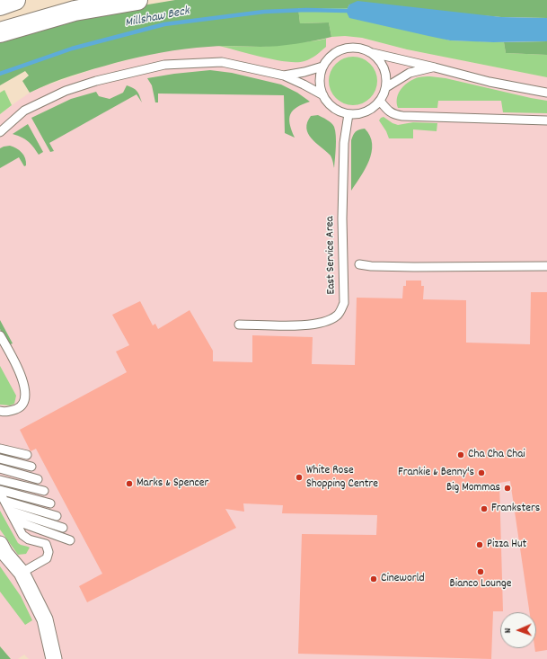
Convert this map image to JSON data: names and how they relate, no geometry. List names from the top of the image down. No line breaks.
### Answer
{"streets":{"lane":["East Service Area"]},"water":["Millshaw Beck"],"places":["Cha Cha Chai","Frankie & Benny's","White Rose Shopping Centre","Marks & Spencer","Big Mommas","Franksters","Pizza Hut","Bianco Lounge","Cineworld"],"north":"left"}
